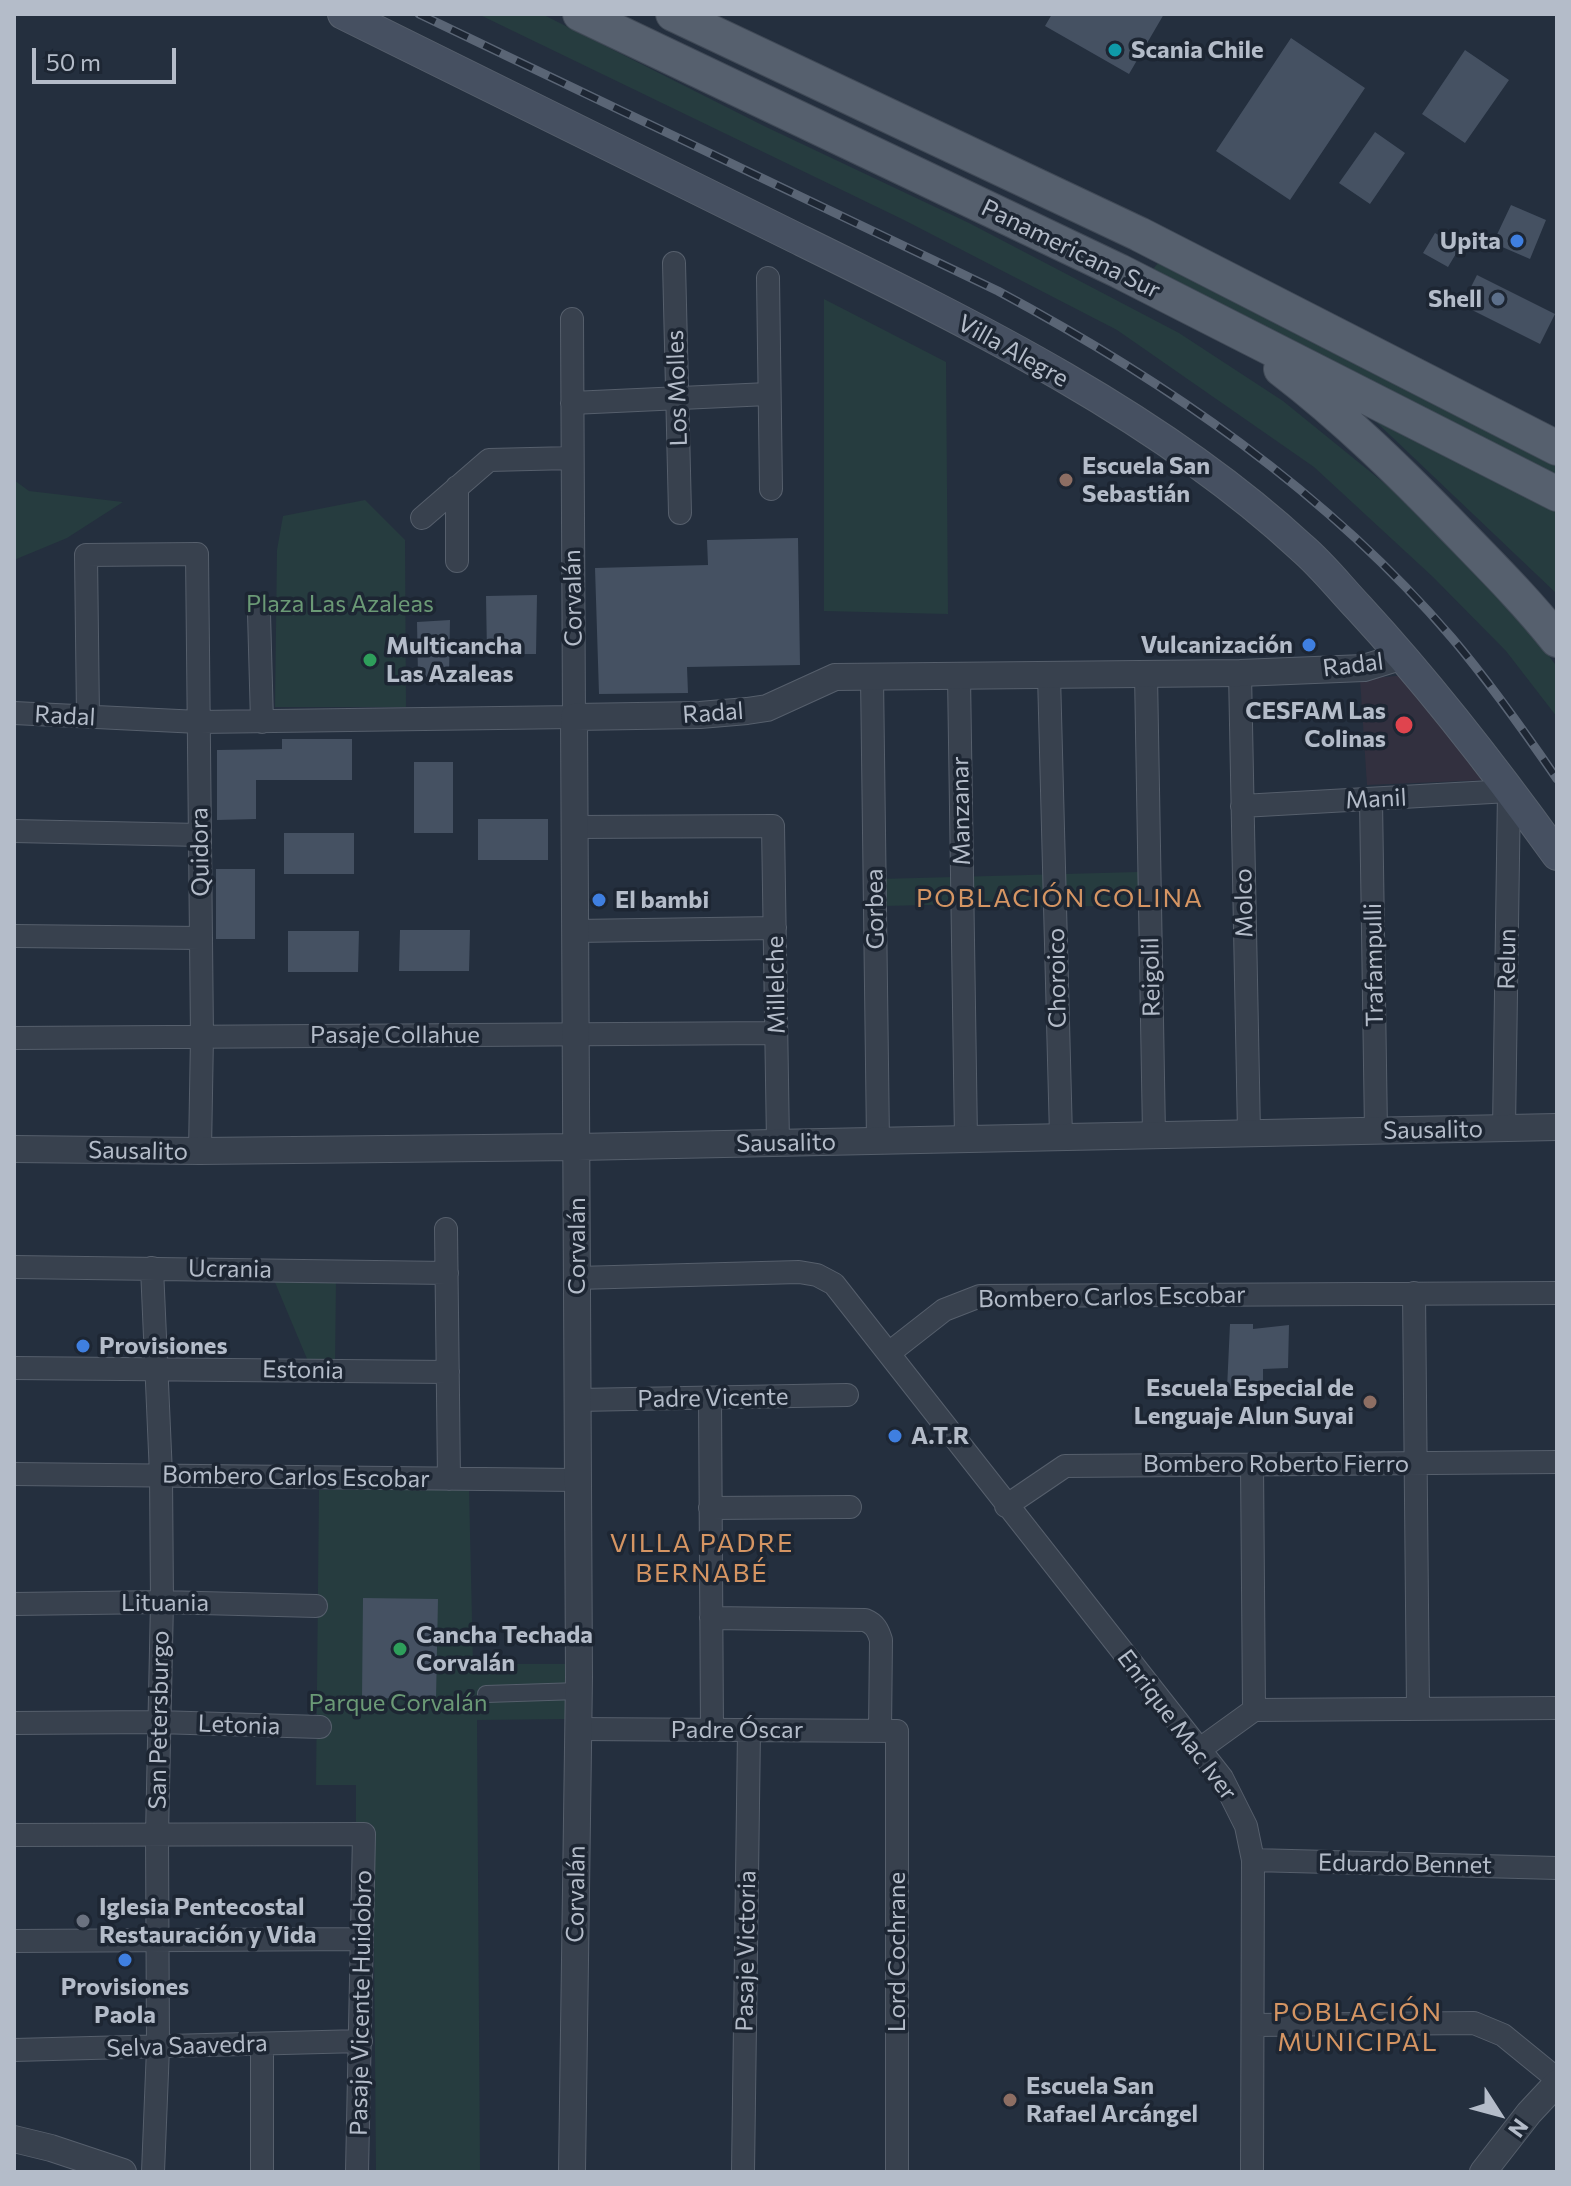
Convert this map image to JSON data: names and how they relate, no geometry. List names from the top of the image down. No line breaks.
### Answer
{"streets":{"main road":["Panamericana Sur","Villa Alegre"],"street":["Los Molles","Corvalán","Radal","Manil","Manzanar","Quidora","Molco","Gorbea","Relun","Trafampulli","Reigolil","Choroico","Millelche","Pasaje Collahue","Sausalito","Ucrania","Bombero Carlos Escobar","Estonia","Padre Vicente","Bombero Roberto Fierro","Lituania","San Petersburgo","Letonia","Enrique Mac Iver","Padre Óscar","Eduardo Bennet","Pasaje Victoria","Lord Cochrane","Pasaje Vicente Huidobro","Selva Saavedra"]},"crossings":[["Villa Alegre","Radal"],["Villa Alegre","Manil"],["Villa Alegre","Relun"],["Corvalán","Radal"],["Corvalán","Millelche"],["Corvalán","Pasaje Collahue"],["Corvalán","Sausalito"],["Corvalán","Bombero Carlos Escobar"],["Corvalán","Padre Vicente"],["Corvalán","Padre Óscar"],["Radal","Manzanar"],["Radal","Quidora"],["Radal","Molco"],["Radal","Gorbea"],["Radal","Reigolil"],["Radal","Choroico"],["Manil","Molco"],["Manil","Relun"],["Manil","Trafampulli"],["Manzanar","Sausalito"],["Quidora","Pasaje Collahue"],["Quidora","Sausalito"],["Molco","Sausalito"],["Gorbea","Sausalito"],["Relun","Sausalito"],["Trafampulli","Sausalito"],["Reigolil","Sausalito"],["Choroico","Sausalito"],["Millelche","Pasaje Collahue"],["Millelche","Sausalito"],["Ucrania","San Petersburgo"],["Bombero Carlos Escobar","San Petersburgo"],["Bombero Carlos Escobar","Enrique Mac Iver"],["Estonia","San Petersburgo"],["Bombero Roberto Fierro","Enrique Mac Iver"],["Lituania","San Petersburgo"],["San Petersburgo","Letonia"],["San Petersburgo","Pasaje Vicente Huidobro"],["San Petersburgo","Selva Saavedra"],["Enrique Mac Iver","Eduardo Bennet"],["Padre Óscar","Pasaje Victoria"],["Padre Óscar","Lord Cochrane"],["Pasaje Vicente Huidobro","Selva Saavedra"]],"districts":["POBLACIÓN COLINA","VILLA PADRE BERNABÉ","POBLACIÓN MUNICIPAL"],"parks":["Plaza Las Azaleas","Parque Corvalán"],"places":["Scania Chile","Upita","Shell","Escuela San Sebastián","Vulcanización","Multicancha Las Azaleas","CESFAM Las Colinas","El bambi","Provisiones","Escuela Especial de Lenguaje Alun Suyai","A.T.R","Cancha Techada Corvalán","Iglesia Pentecostal Restauración y Vida","Provisiones Paola","Escuela San Rafael Arcángel"],"scale_bar":"50 m","north":"bottom right"}
